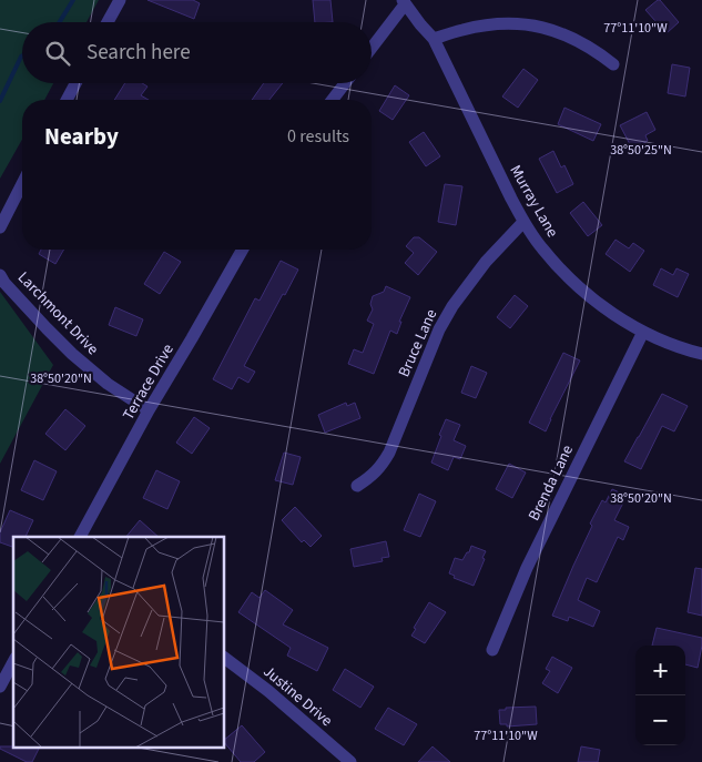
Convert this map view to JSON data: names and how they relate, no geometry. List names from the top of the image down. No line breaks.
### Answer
{"streets":{"street":["Murray Lane","Larchmont Drive","Bruce Lane","Terrace Drive","Brenda Lane","Justine Drive"]},"crossings":[["Murray Lane","Bruce Lane"],["Murray Lane","Brenda Lane"],["Larchmont Drive","Terrace Drive"]],"page":{"search":"Search here","heading":["Nearby","0 results"],"map_buttons":["+","−"]},"coordinates":["77°11'10\"W","38°50'25\"N","38°50'20\"N"]}
